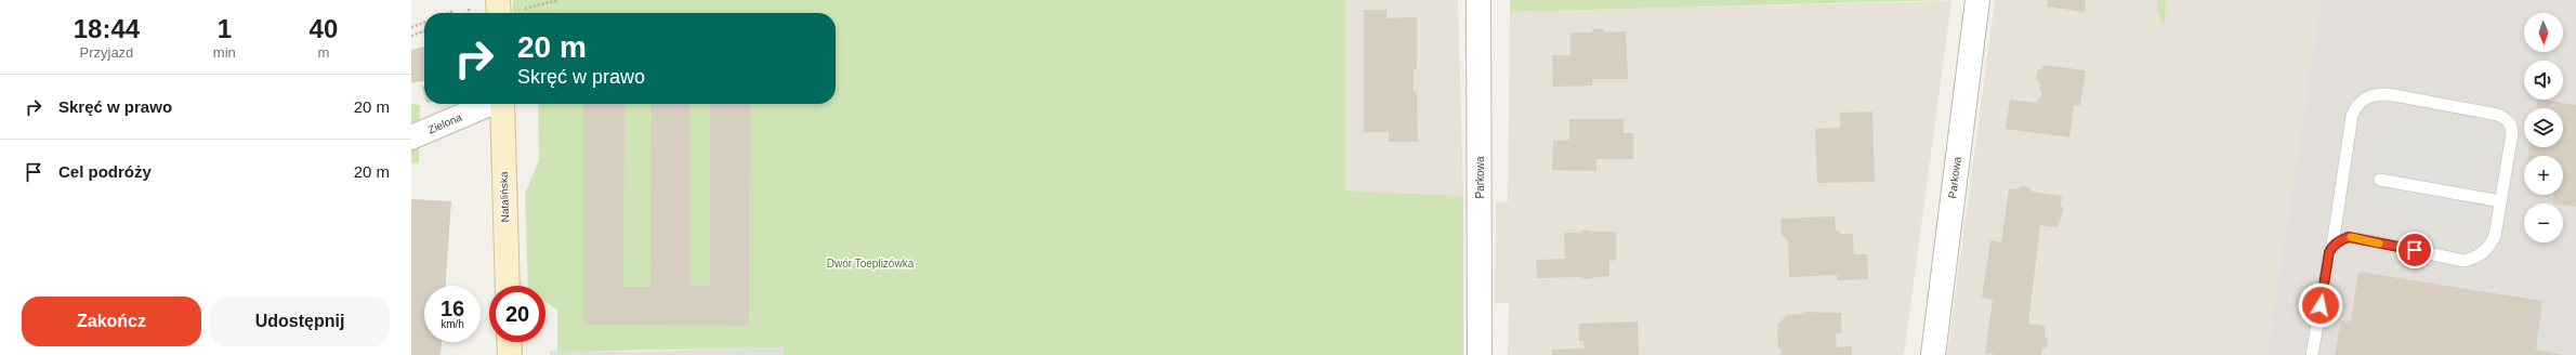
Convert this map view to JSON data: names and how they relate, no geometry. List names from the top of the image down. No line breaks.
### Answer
{"streets":{"main road":["Natalińska"],"street":["Zielona","Parkowa"]},"parks":["Dwór Toeplizówka"],"north":"bottom","page":{"eta":["18:44","Przyjazd","1","min","40","m"],"map_buttons":["+","−"],"turn":["20 m","Skręć w prawo"],"list":[{"name":"Skręć w prawo","value":"20 m"},{"name":"Cel podróży","value":"20 m"}],"speed":"16 km/h","limit":"20","buttons":["Zakończ","Udostępnij"]}}
